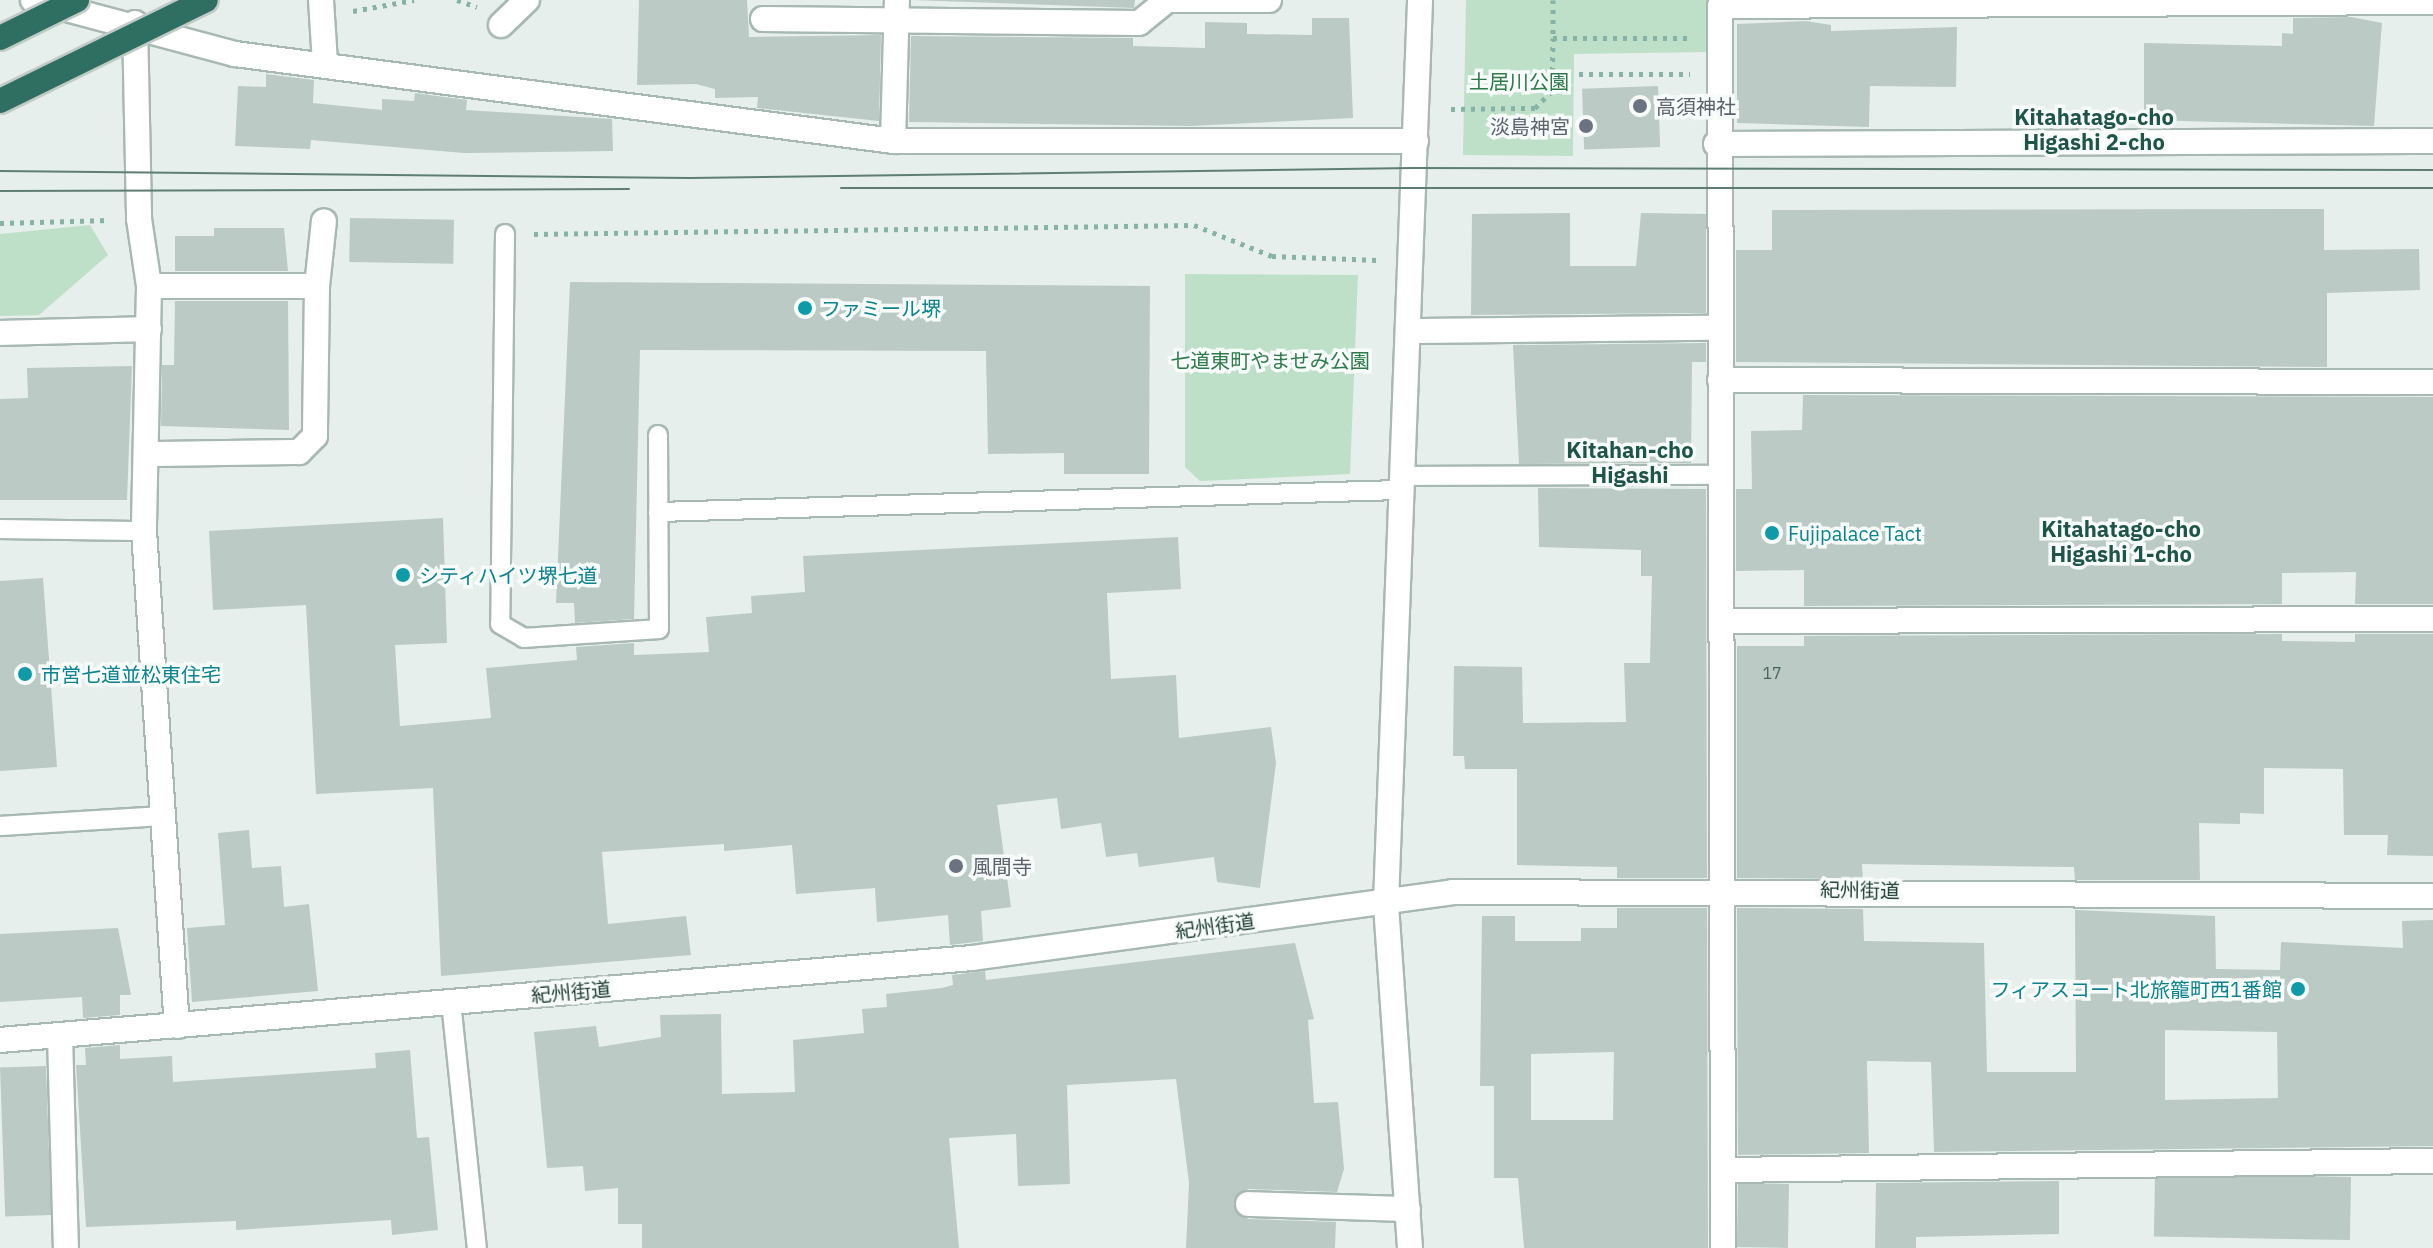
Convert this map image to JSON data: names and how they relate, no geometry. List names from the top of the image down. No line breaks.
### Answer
{"streets":{"street":["紀州街道"]},"districts":["Kitahatago-cho Higashi 2-cho","Kitahan-cho Higashi","Kitahatago-cho Higashi 1-cho"],"parks":["土居川公園","七道東町やませみ公園"],"places":["高須神社","淡島神宮","ファミール堺","Fujipalace Tact","シティハイツ堺七道","市営七道並松東住宅","風間寺","フィアスコート北旅籠町西1番館"],"house_numbers":["17"]}
